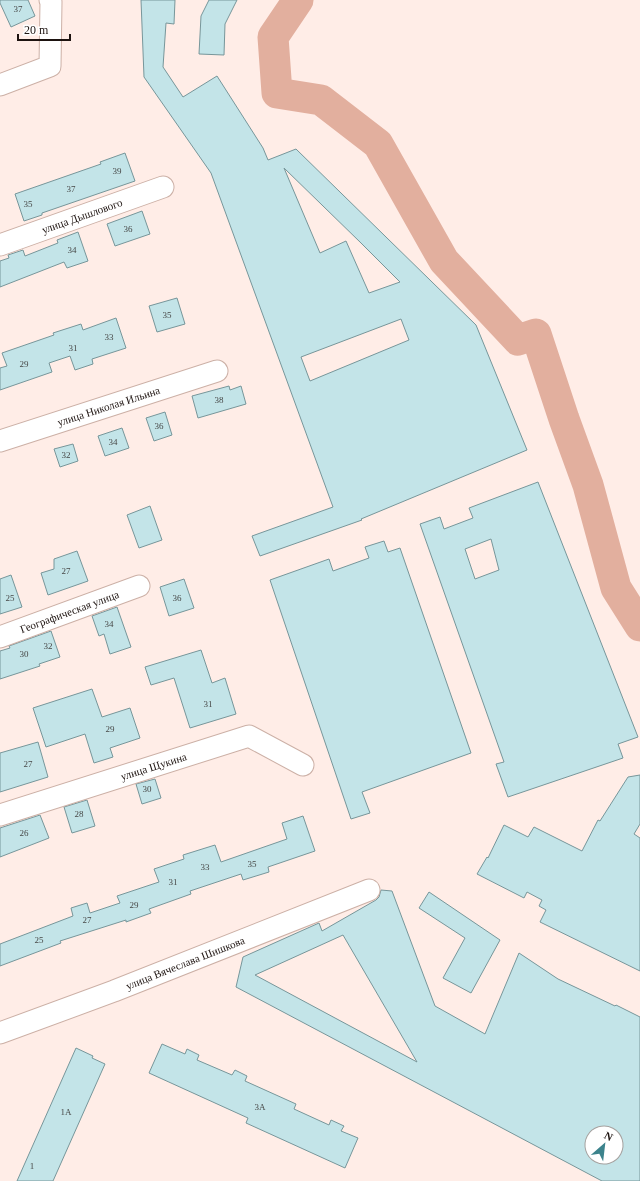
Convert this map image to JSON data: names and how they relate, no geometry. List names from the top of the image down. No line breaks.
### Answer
{"streets":{"street":["улица Дышлового","улица Николая Ильина","Географическая улица","улица Щукина","улица Вячеслава Шишкова"]},"house_numbers":["37","39","37","35","36","34","35","33","31","29","38","36","34","32","27","25","36","34","32","30","31","29","27","30","28","26","35","33","31","29","27","25","3А","1А","1"],"scale_bar":"20 m","north":"top right"}
